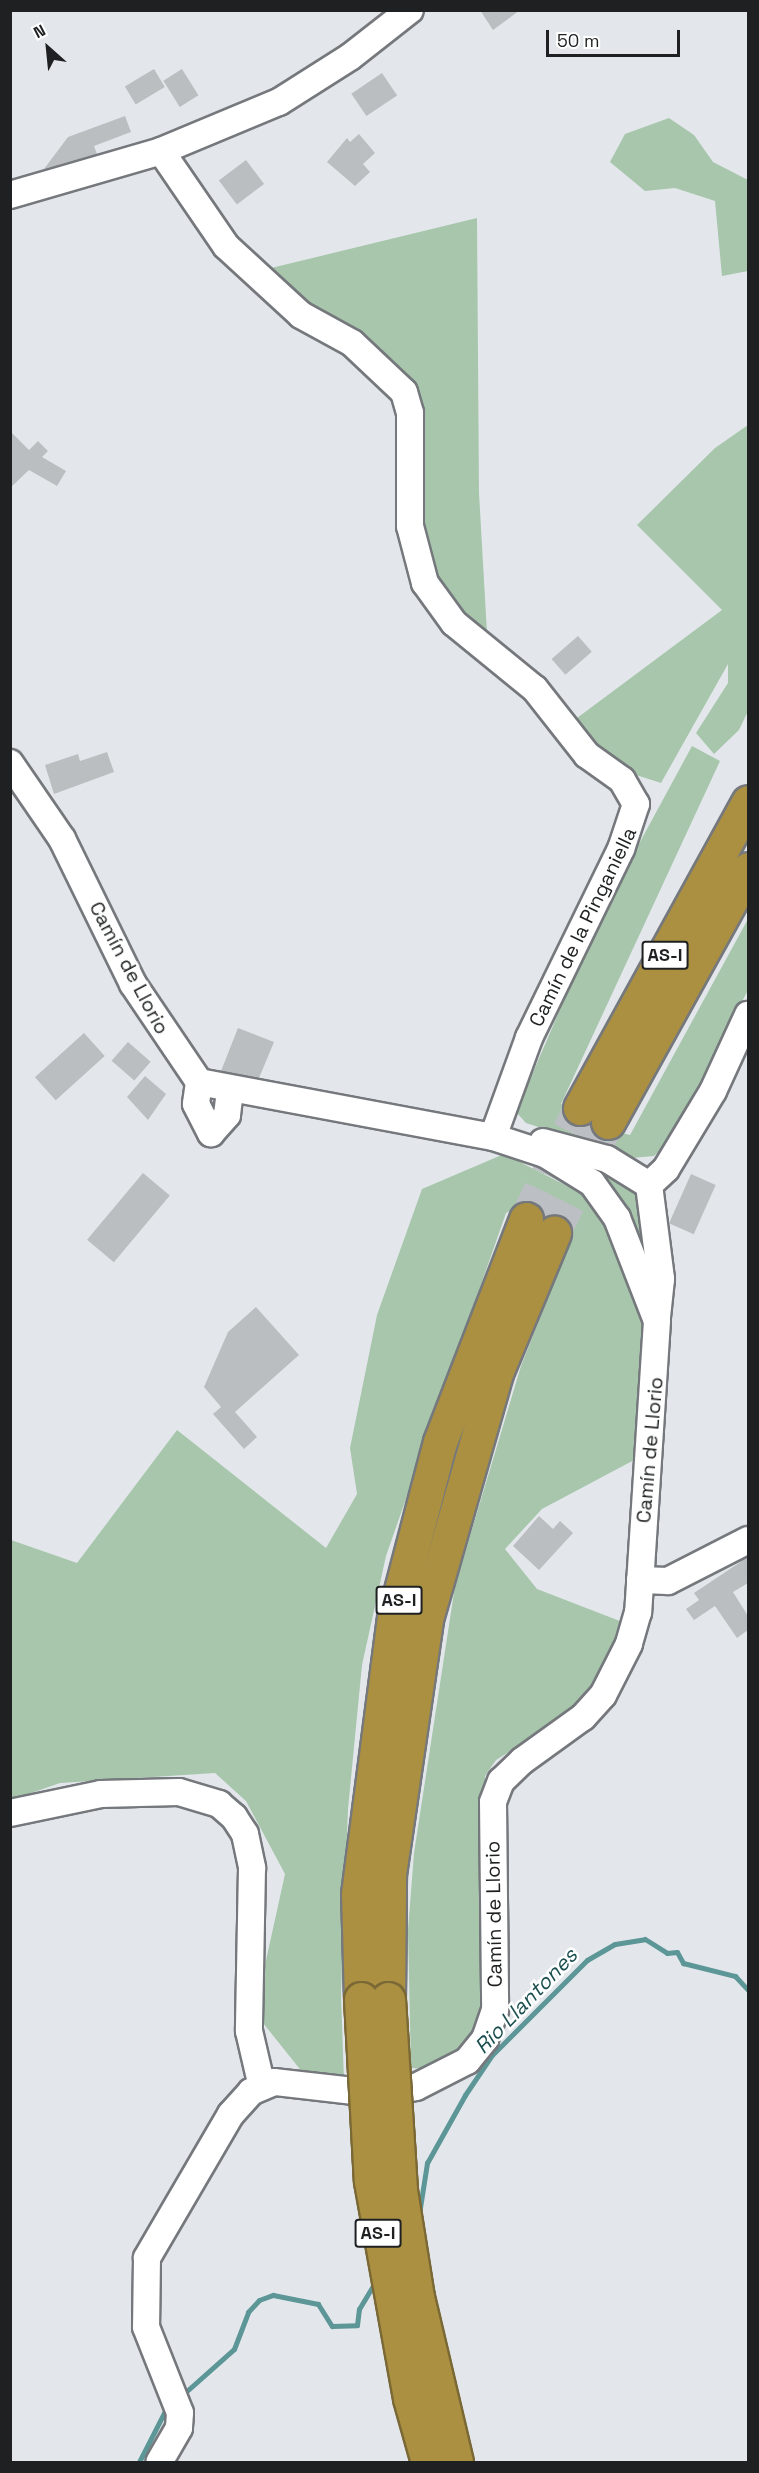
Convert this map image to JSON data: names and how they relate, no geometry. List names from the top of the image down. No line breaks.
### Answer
{"streets":{"highway":["AS-I"],"street":["Camín de la Pinganiella","Camín de Llorio"]},"crossings":[["Camín de la Pinganiella","Camín de Llorio"]],"water":["Rio Llantones"],"scale_bar":"50 m","north":"top left"}
